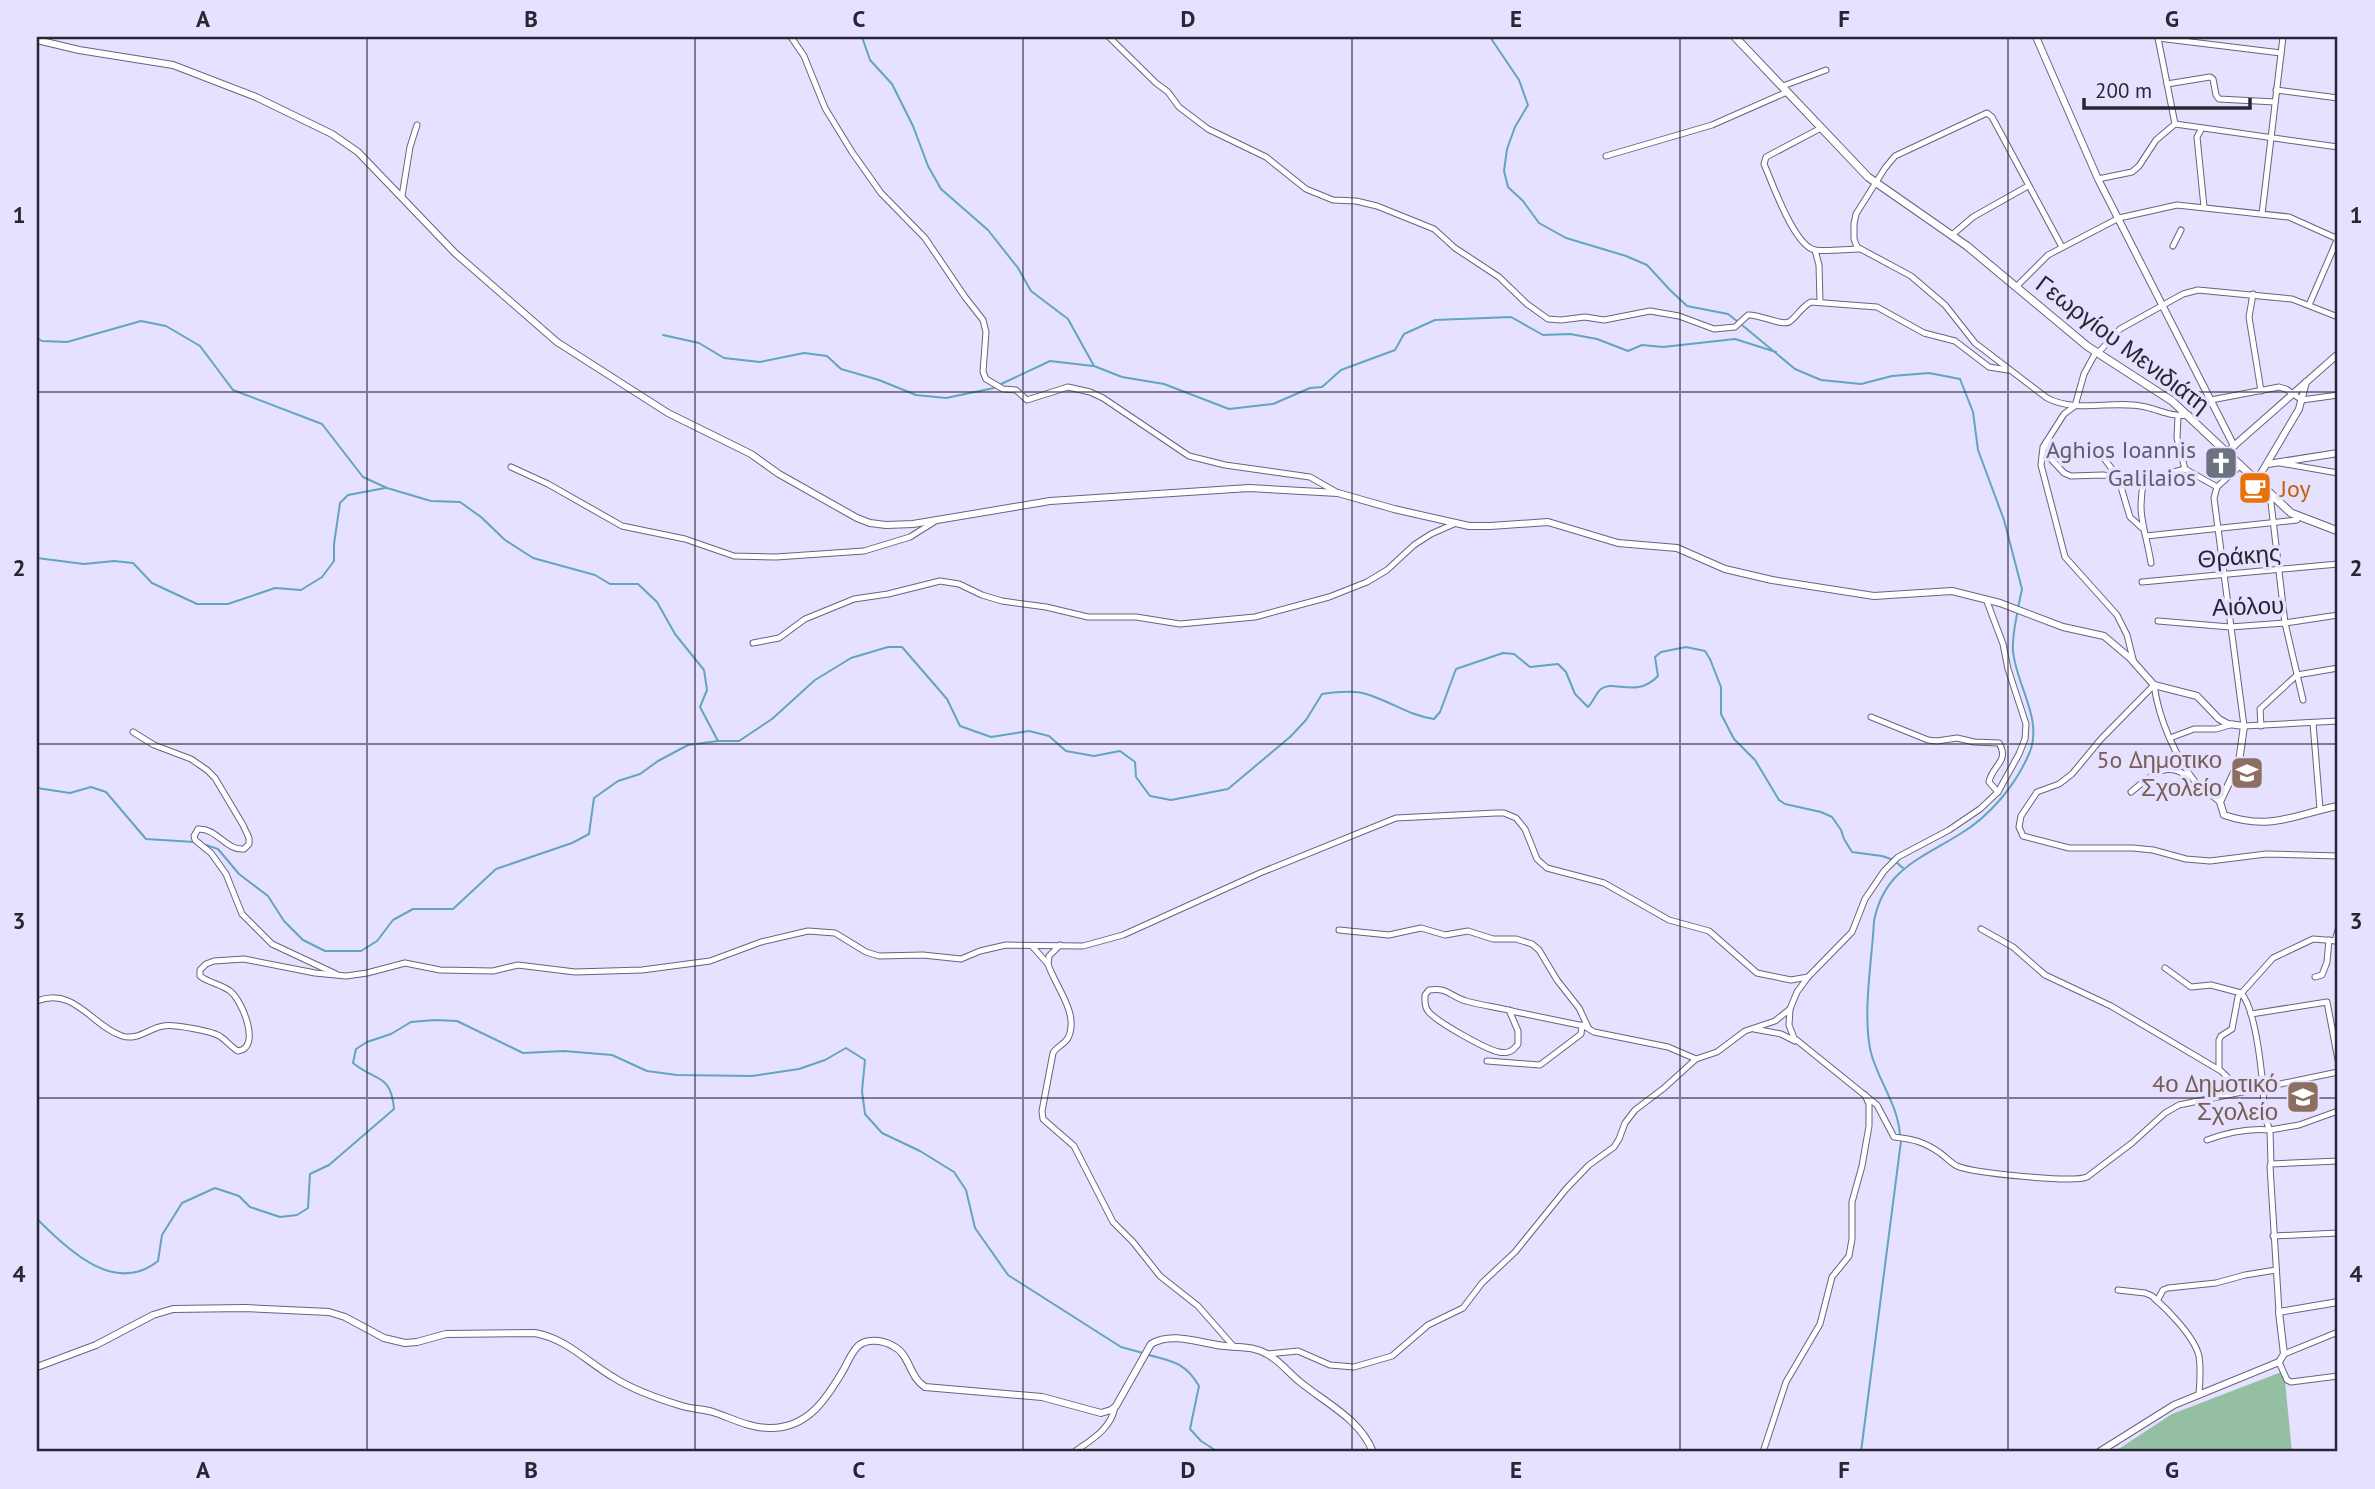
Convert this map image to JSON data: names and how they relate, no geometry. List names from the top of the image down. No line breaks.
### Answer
{"streets":{"main road":["Γεωργίου Μενιδιάτη"],"street":["Θράκης","Αιόλου"]},"places":{"church":["Aghios Ioannis Galilaios"],"cafe":["Joy"],"school or university":["5o Δημοτικο Σχολείο","4ο Δημοτικό Σχολείο"]},"scale_bar":"200 m","grid":{"columns":["A","B","C","D","E","F","G"],"rows":["1","2","3","4"]}}
